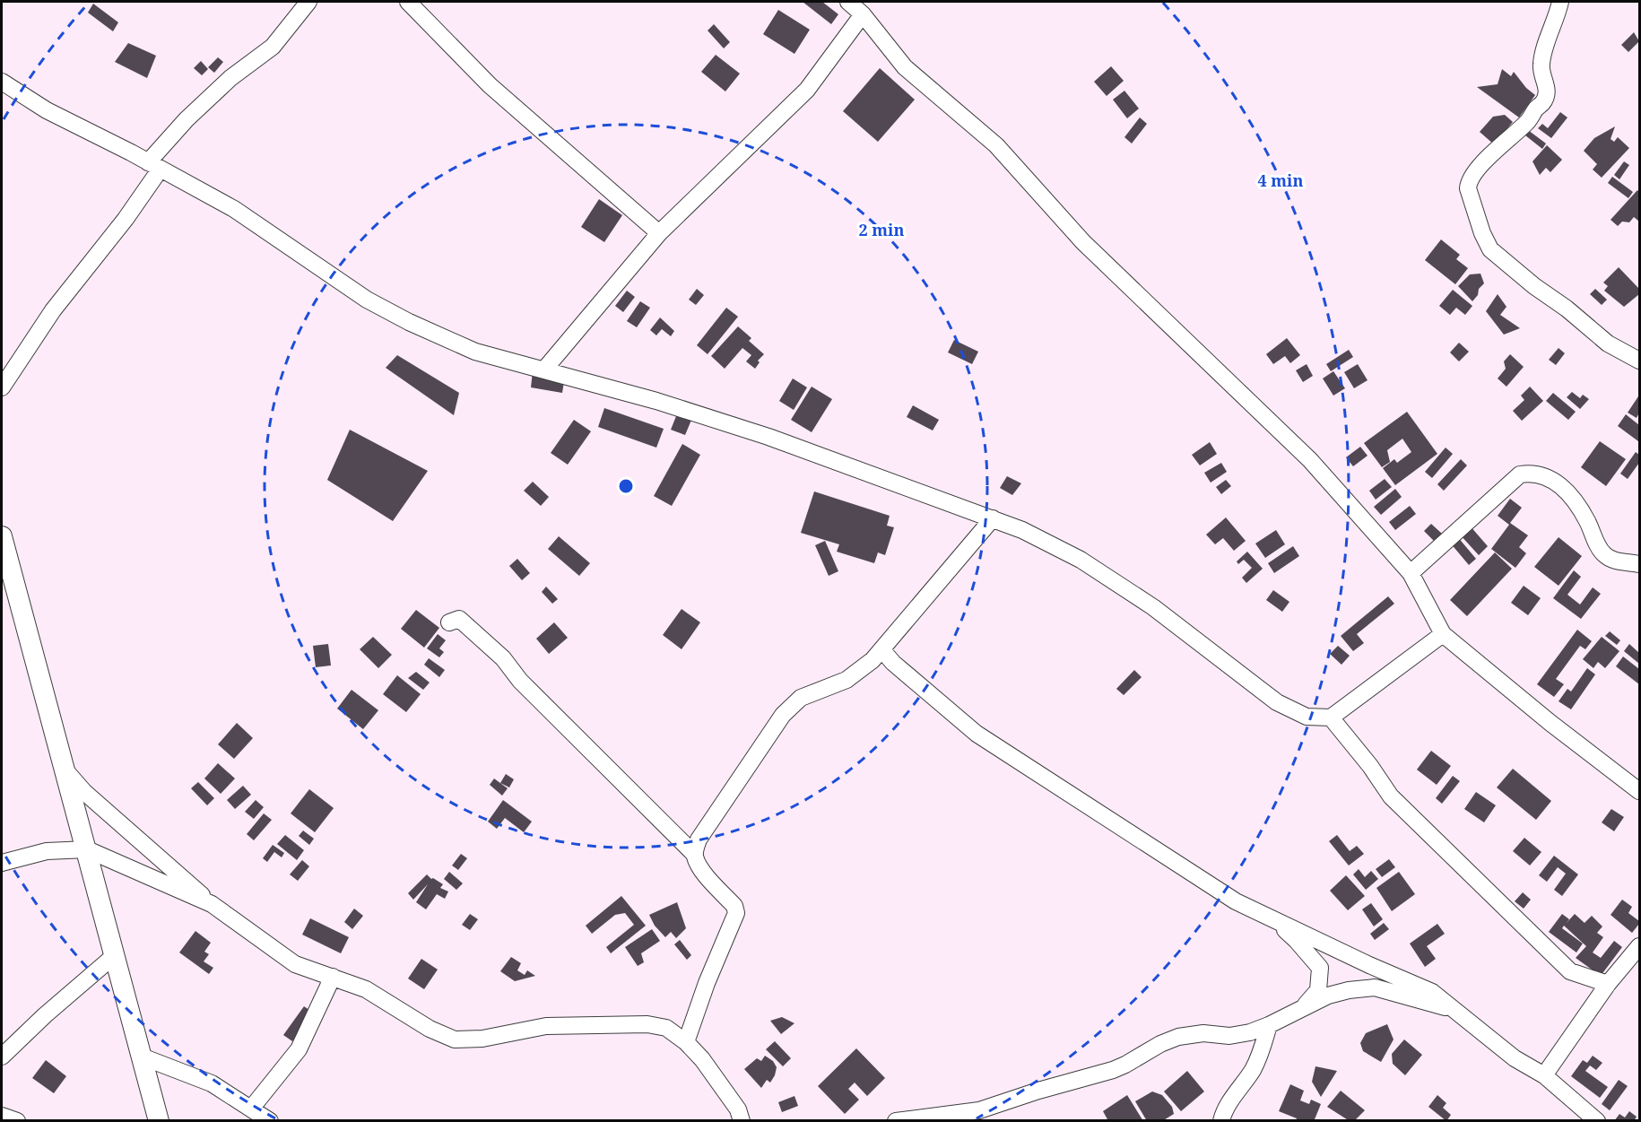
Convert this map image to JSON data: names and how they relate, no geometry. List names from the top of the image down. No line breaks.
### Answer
{"rings":["4 min","2 min"]}
